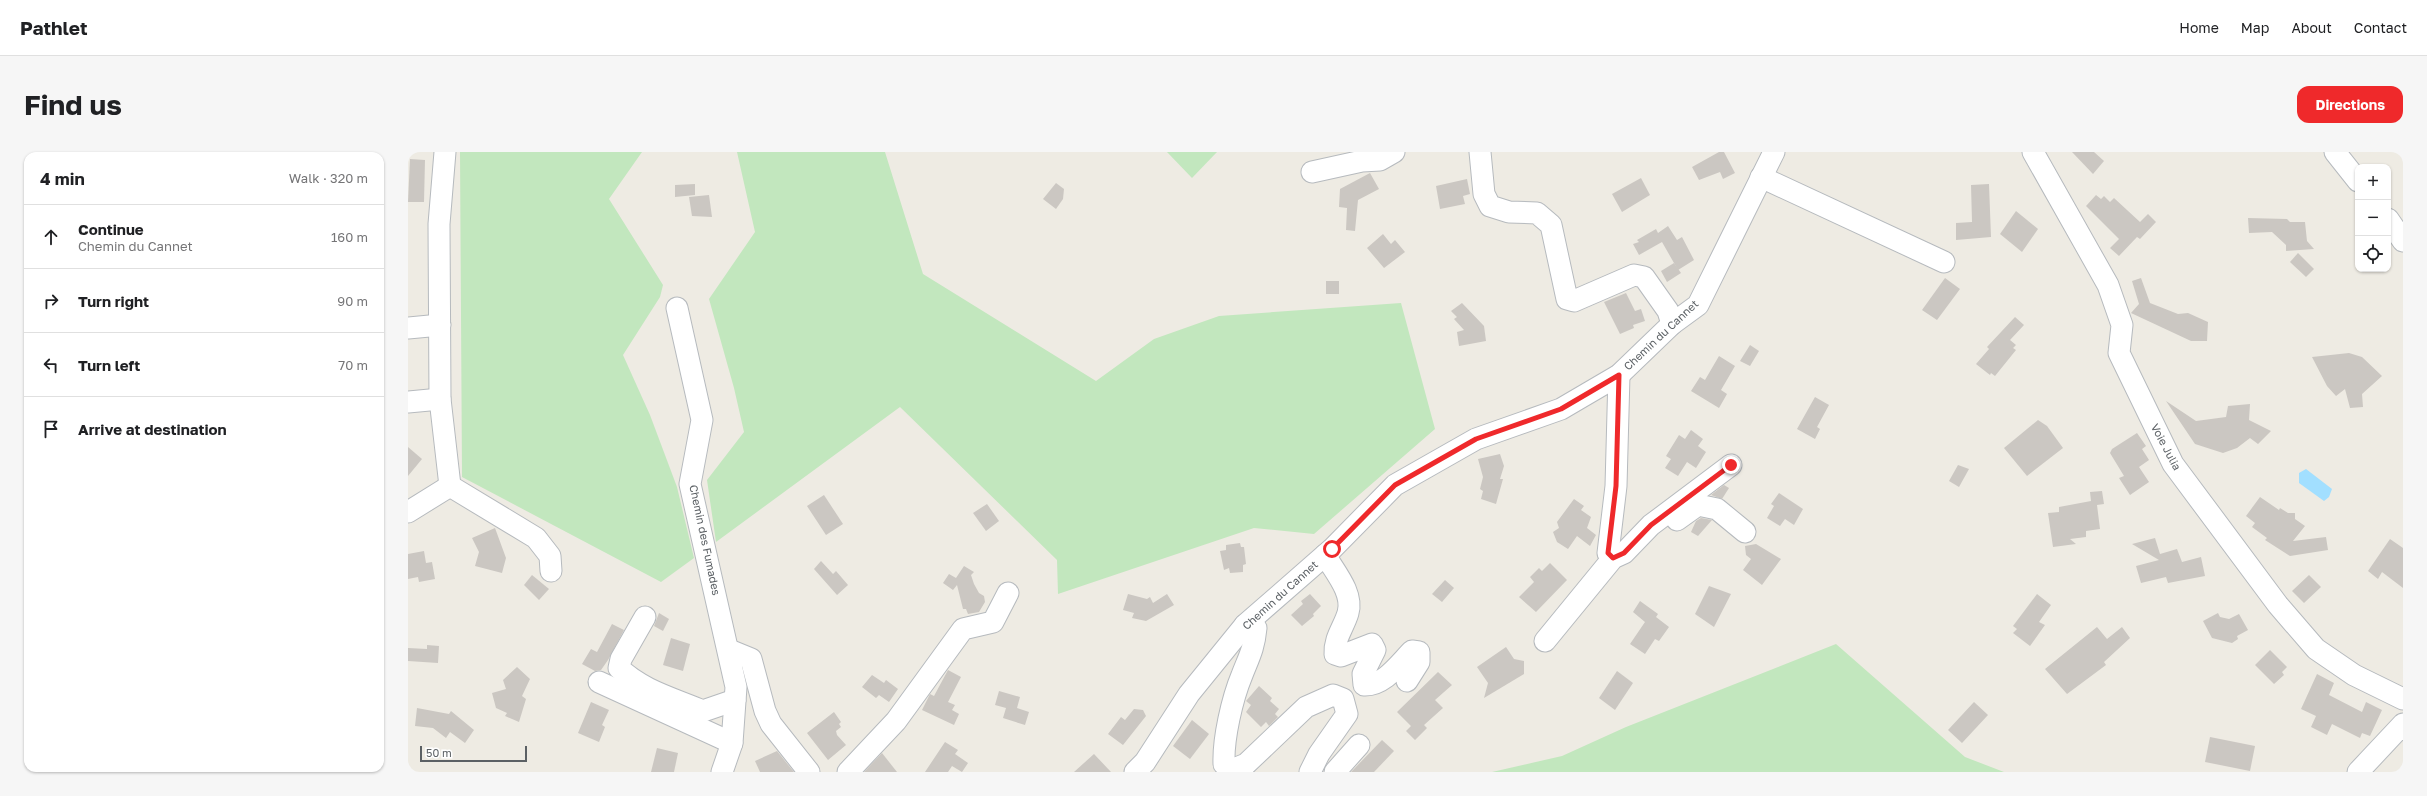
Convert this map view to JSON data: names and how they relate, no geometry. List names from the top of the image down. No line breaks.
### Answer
{"streets":{"street":["Chemin du Cannet","Voie Julia","Chemin des Fumades"]},"scale_bar":"50 m","page":{"header":"Pathlet","nav":["Home","Map","About","Contact"],"buttons":"Directions","title":"Find us","heading":["4 min","Walk · 320 m"],"map_buttons":["+","−"],"list":[["Continue","Chemin du Cannet","160 m"],["Turn right","90 m"],["Turn left","70 m"],"Arrive at destination"],"scale":"50 m"}}
